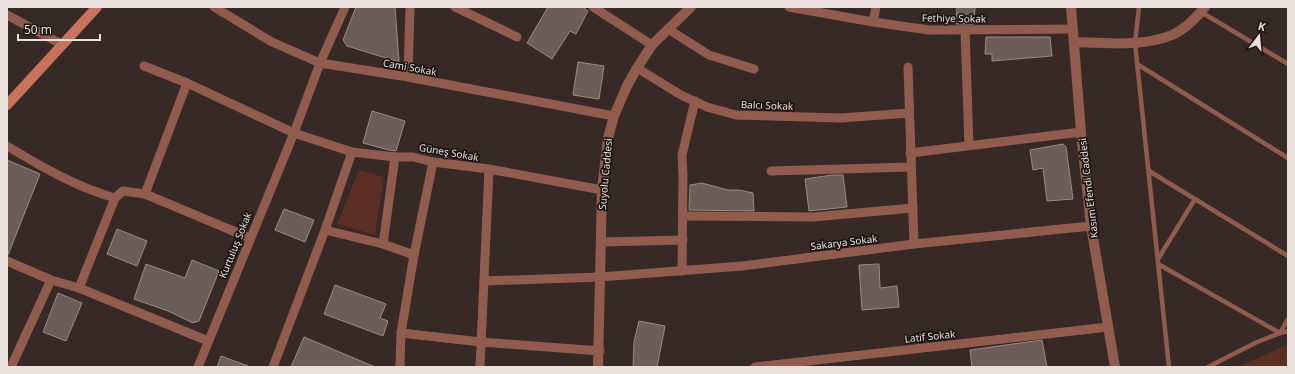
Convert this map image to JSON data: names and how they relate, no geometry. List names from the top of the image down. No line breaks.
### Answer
{"streets":{"street":["Fethiye Sokak","Cami Sokak","Balcı Sokak","Güneş Sokak","Suyolu Caddesi","Kasım Efendi Caddesi","Sakarya Sokak","Kurtuluş Sokak","Latif Sokak"]},"crossings":[["Fethiye Sokak","Kasım Efendi Caddesi"],["Cami Sokak","Suyolu Caddesi"],["Cami Sokak","Kurtuluş Sokak"],["Balcı Sokak","Suyolu Caddesi"],["Güneş Sokak","Suyolu Caddesi"],["Güneş Sokak","Kurtuluş Sokak"],["Suyolu Caddesi","Sakarya Sokak"],["Kasım Efendi Caddesi","Sakarya Sokak"],["Kasım Efendi Caddesi","Latif Sokak"]],"scale_bar":"50 m","north":"top"}
